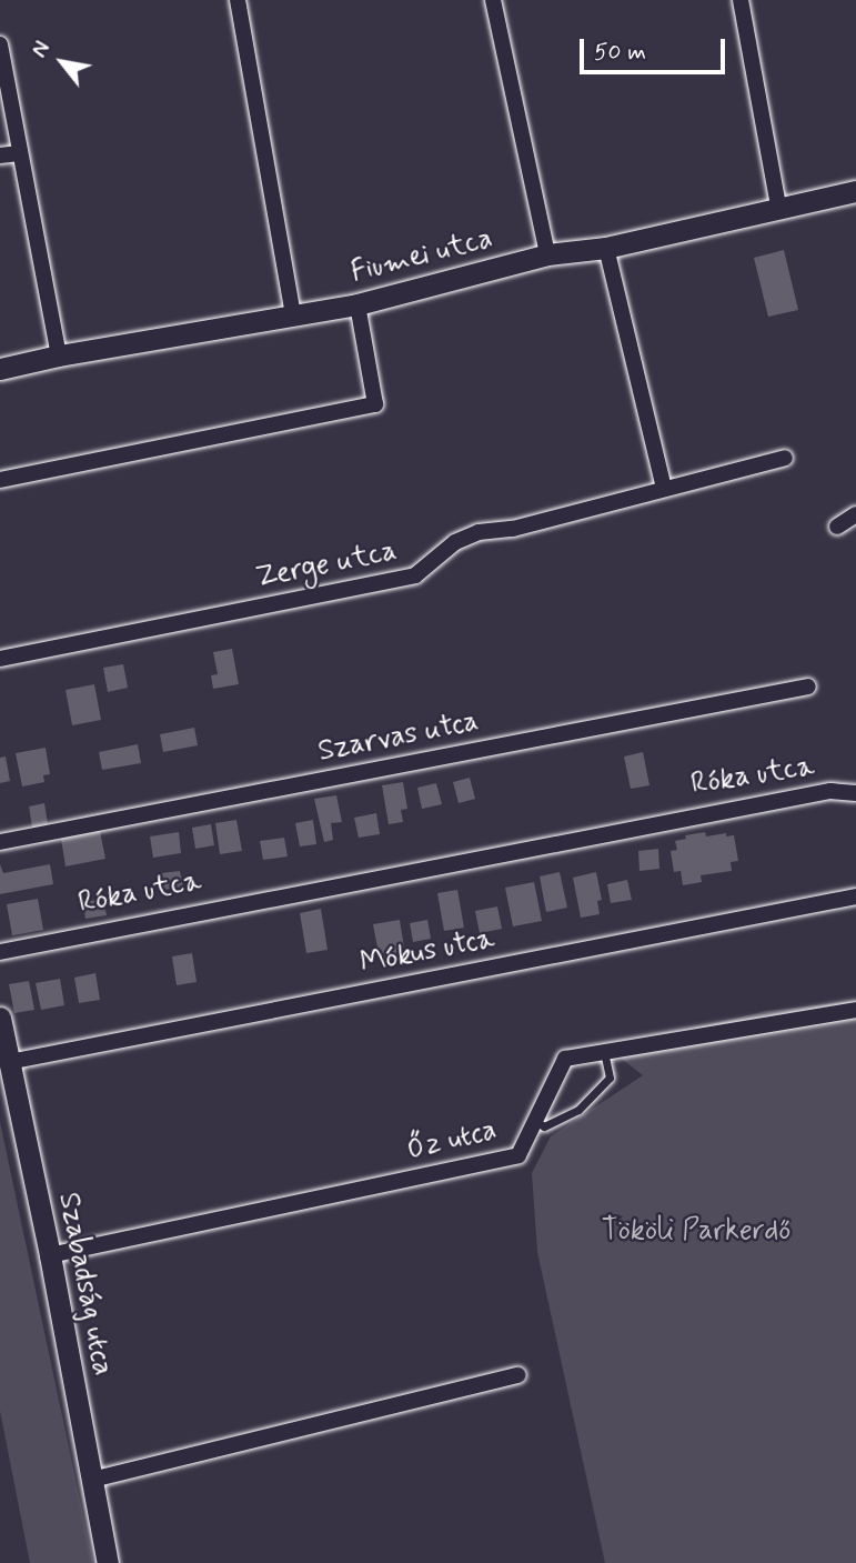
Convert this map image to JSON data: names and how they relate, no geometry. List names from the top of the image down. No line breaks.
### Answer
{"streets":{"street":["Fiumei utca","Zerge utca","Szarvas utca","Róka utca","Mókus utca","Őz utca","Szabadság utca"]},"crossings":[["Mókus utca","Szabadság utca"],["Őz utca","Szabadság utca"]],"parks":["Tököli Parkerdő"],"scale_bar":"50 m","north":"top left"}
